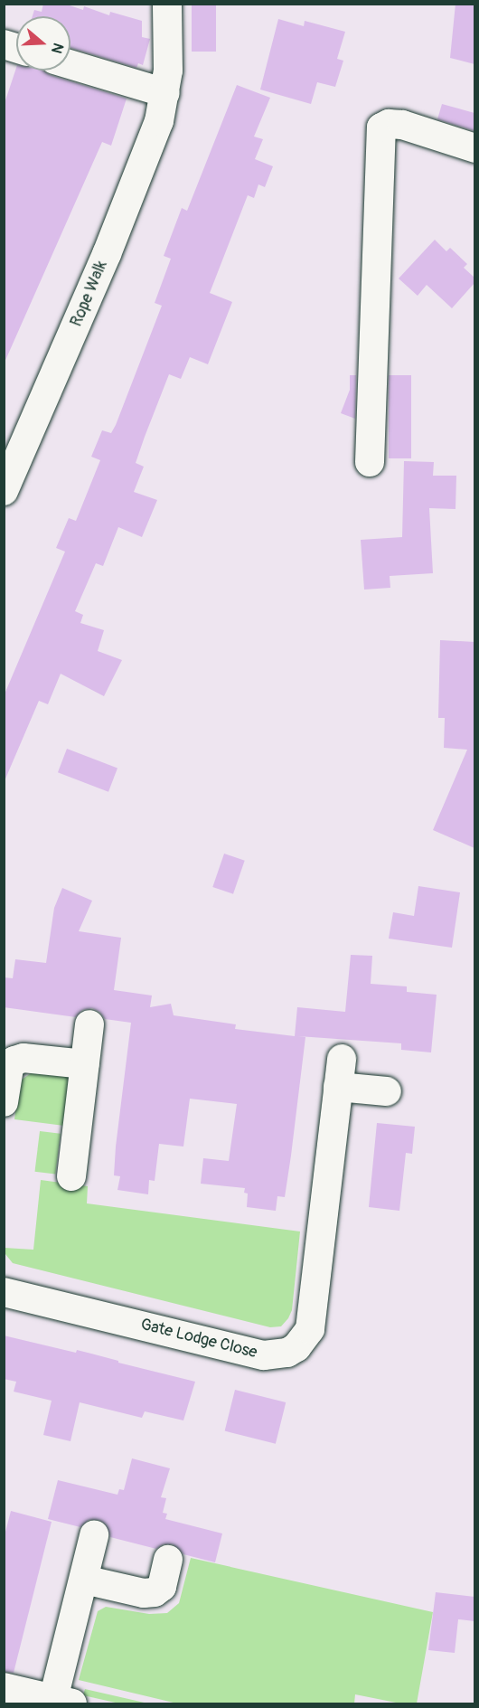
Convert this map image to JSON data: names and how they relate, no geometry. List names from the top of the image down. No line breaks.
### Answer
{"streets":{"street":["Rope Walk","Gate Lodge Close"]},"north":"right"}
